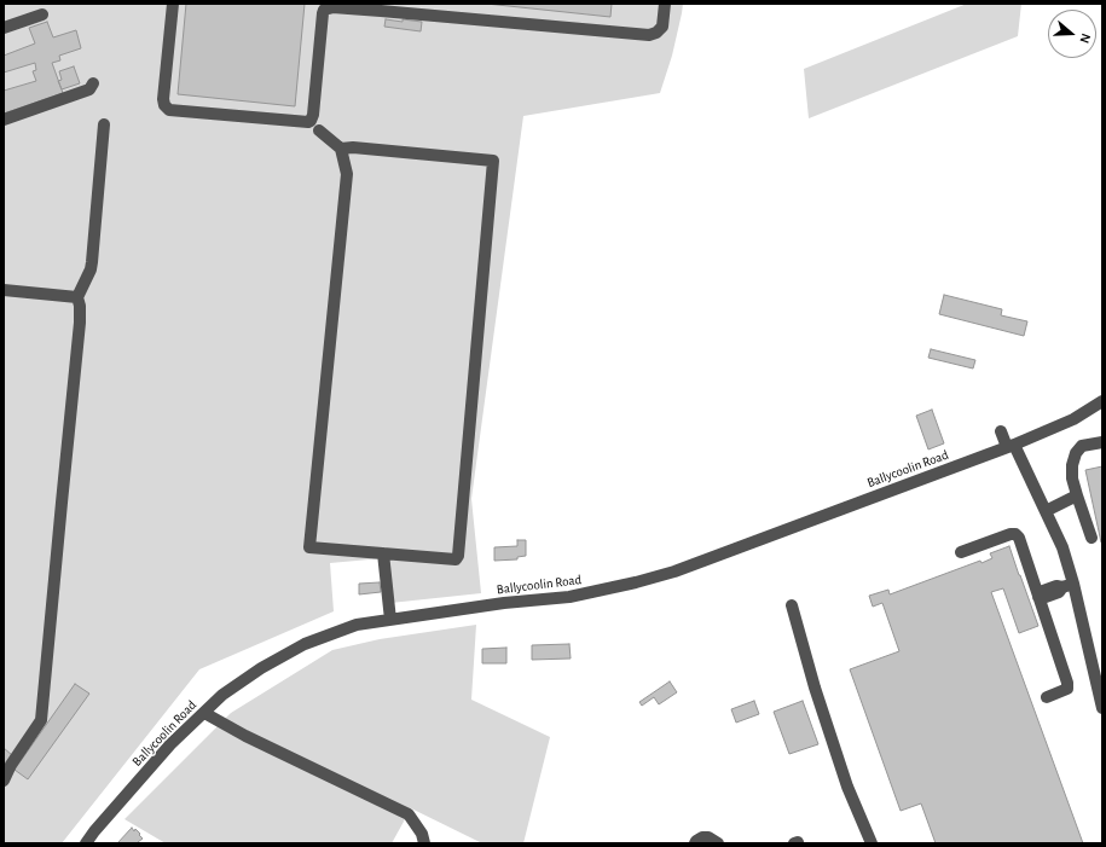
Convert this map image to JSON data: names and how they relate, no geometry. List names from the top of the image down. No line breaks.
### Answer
{"streets":{"street":["Ballycoolin Road"]},"north":"right"}
